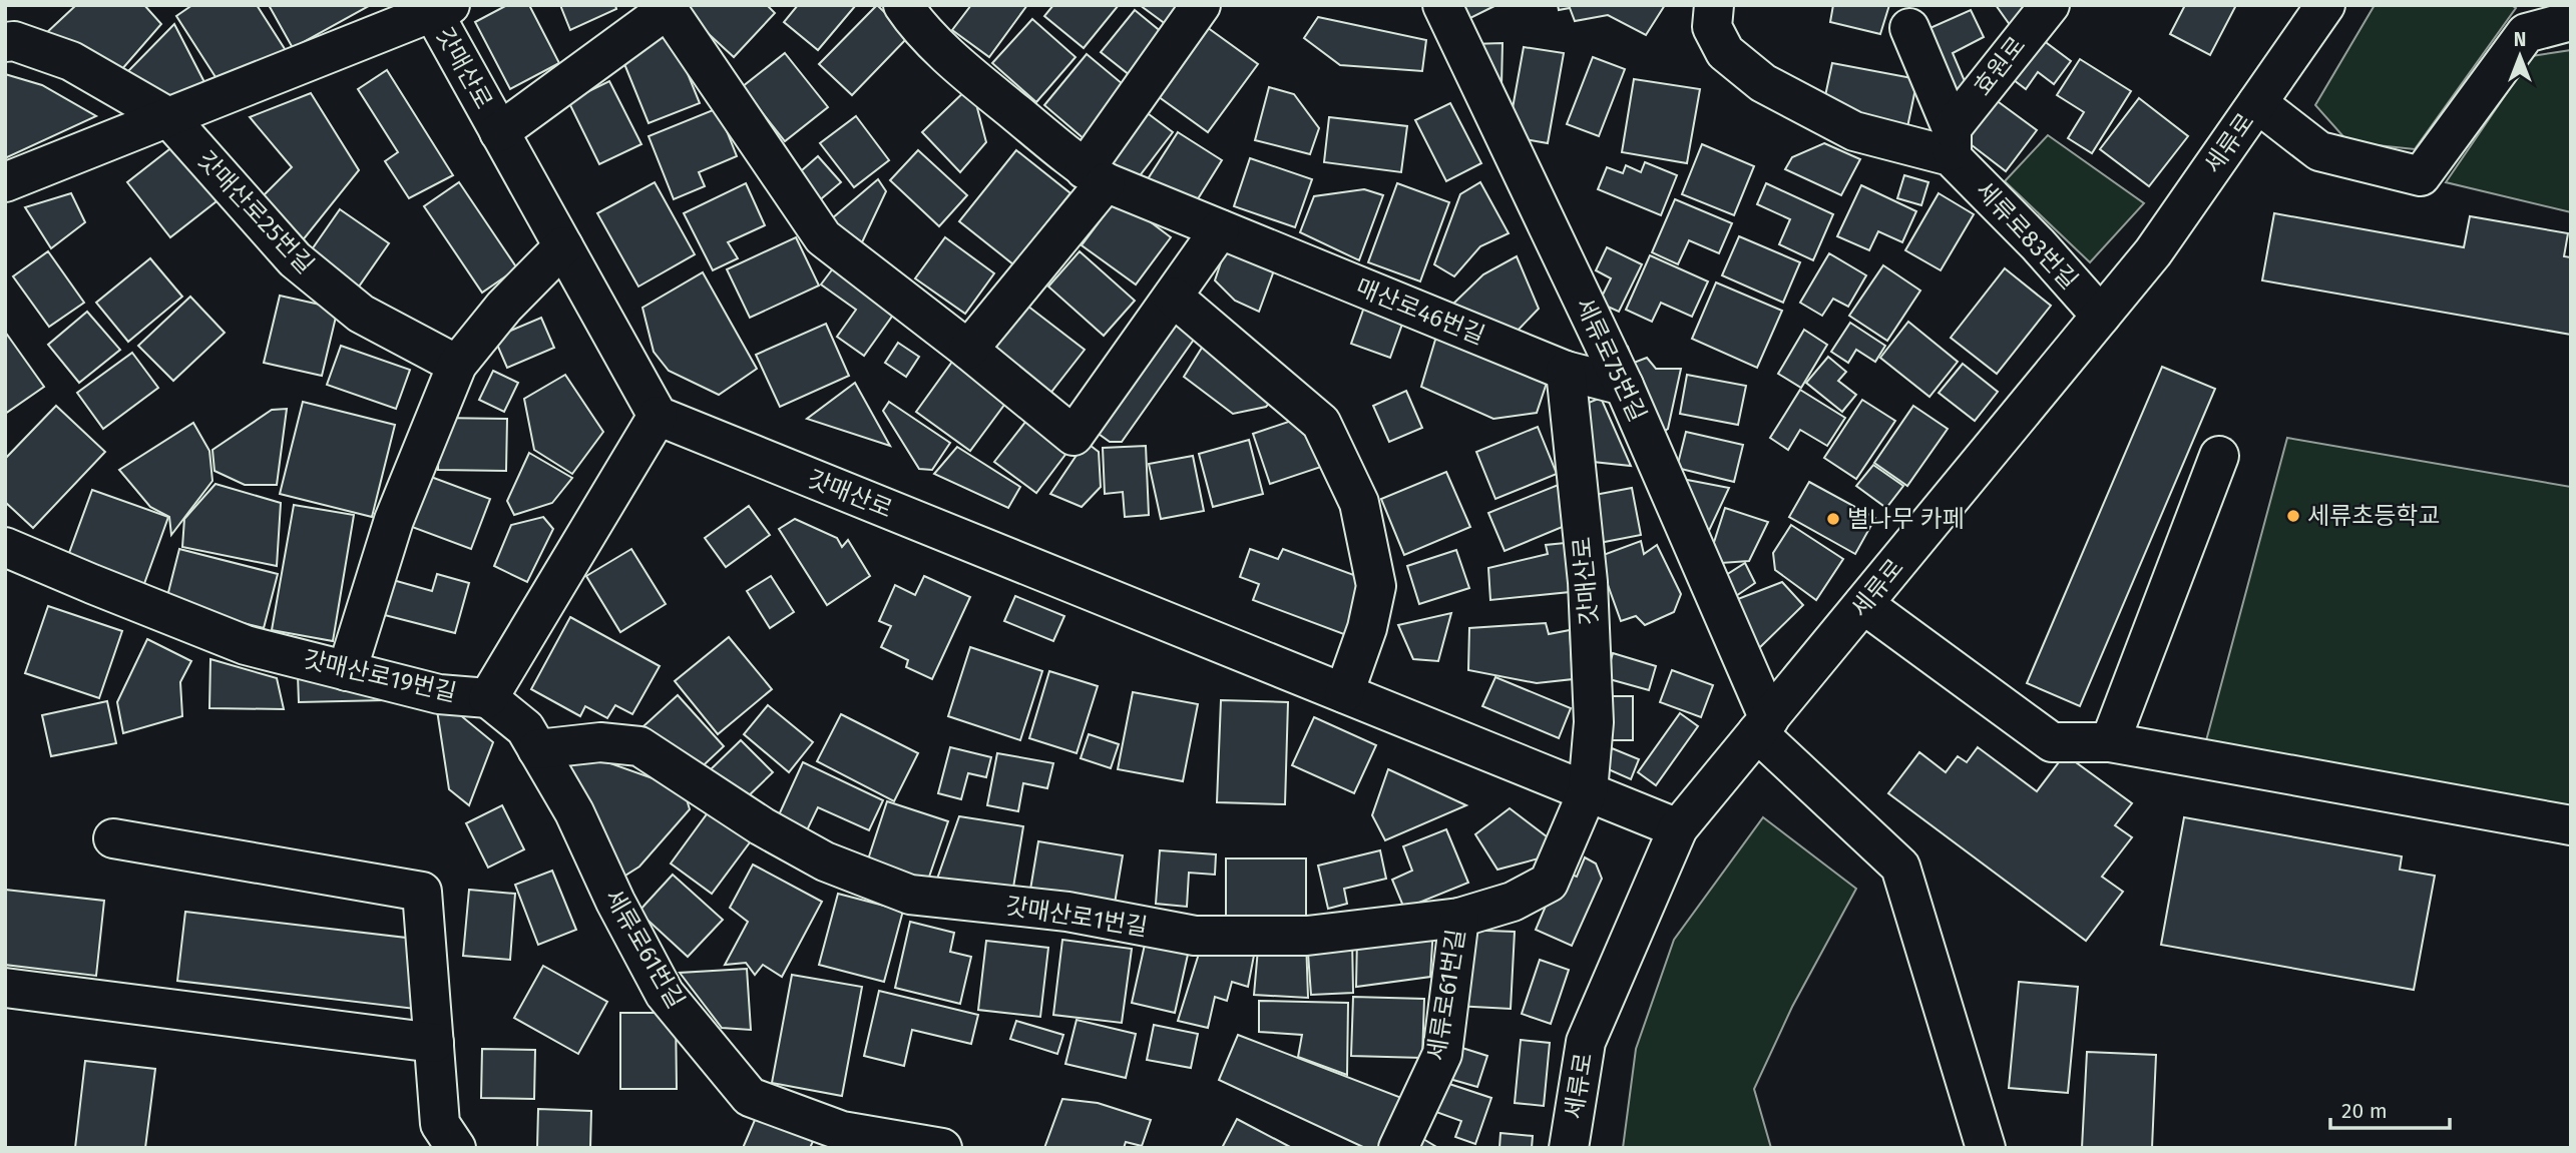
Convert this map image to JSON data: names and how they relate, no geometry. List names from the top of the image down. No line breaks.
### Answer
{"streets":{"street":["효원로","갓매산로","세류로","갓매산로25번길","세류로83번길","매산로46번길","세류로75번길","갓매산로19번길","갓매산로1번길","세류로61번길"]},"crossings":[["효원로","세류로83번길"],["갓매산로","세류로"],["갓매산로","매산로46번길"],["갓매산로","갓매산로19번길"],["갓매산로","갓매산로1번길"],["세류로","세류로83번길"],["세류로","세류로75번길"],["매산로46번길","세류로75번길"],["갓매산로19번길","세류로61번길"],["갓매산로1번길","세류로61번길"]],"places":["세류초등학교","별나무 카페"],"scale_bar":"20 m","north":"top"}
